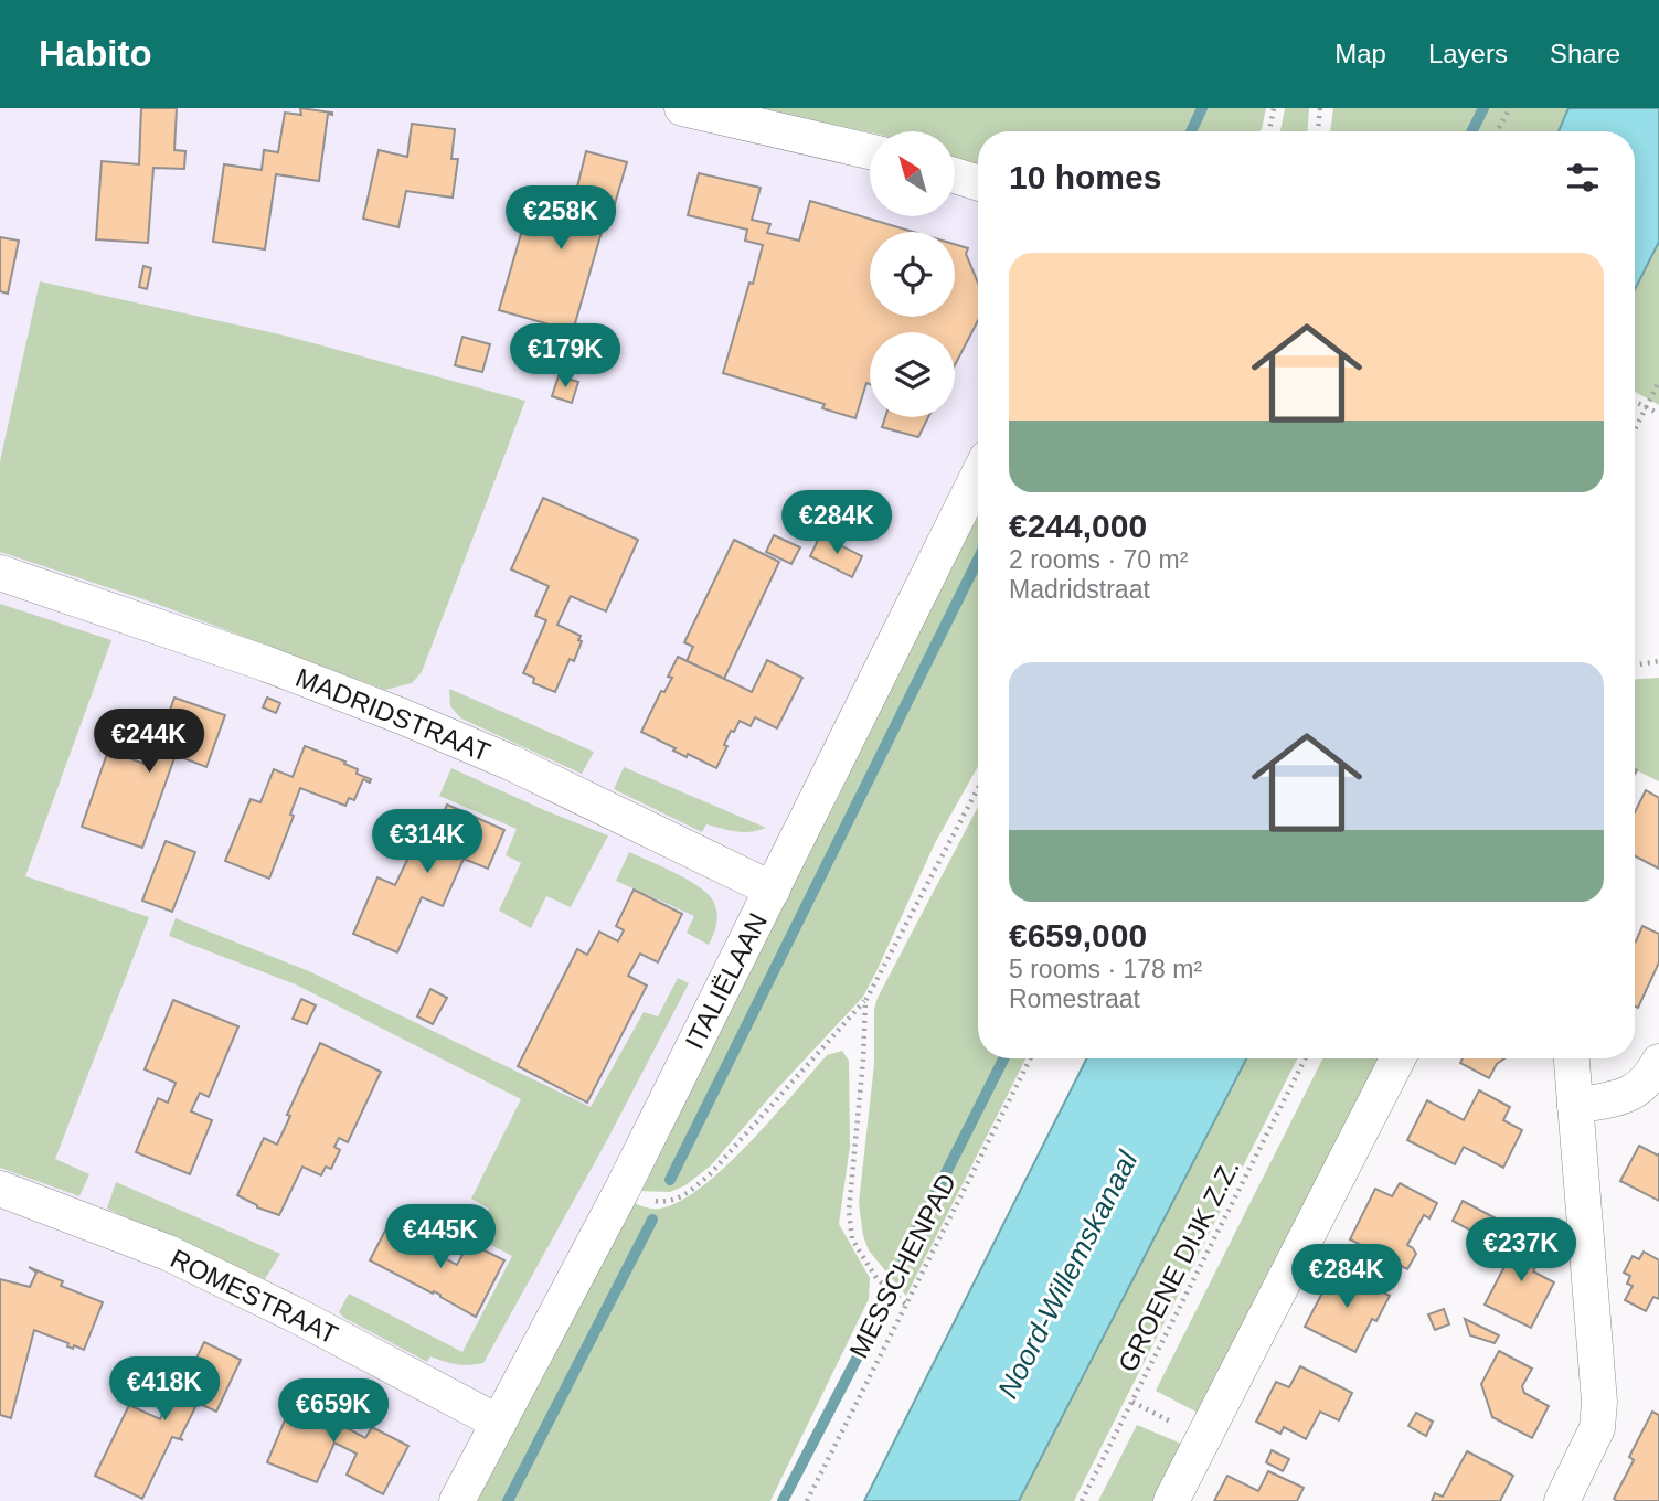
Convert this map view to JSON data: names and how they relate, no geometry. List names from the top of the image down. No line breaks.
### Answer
{"streets":{"street":["MADRIDSTRAAT","ITALIËLAAN","ROMESTRAAT"],"path":["MESSCHENPAD","GROENE DIJK Z.Z."]},"crossings":[["MADRIDSTRAAT","ITALIËLAAN"],["ITALIËLAAN","ROMESTRAAT"]],"water":["Noord-Willemskanaal"],"north":"top left","page":{"header":"Habito","nav":["Map","Layers","Share"],"heading":"10 homes","price":["€258K","€179K","€284K","€244K","€314K","€445K","€237K","€284K","€418K","€659K"],"list":[{"name":"€244,000","note":"2 rooms · 70 m² · Madridstraat"},{"name":"€659,000","note":"5 rooms · 178 m² · Romestraat"}]}}
